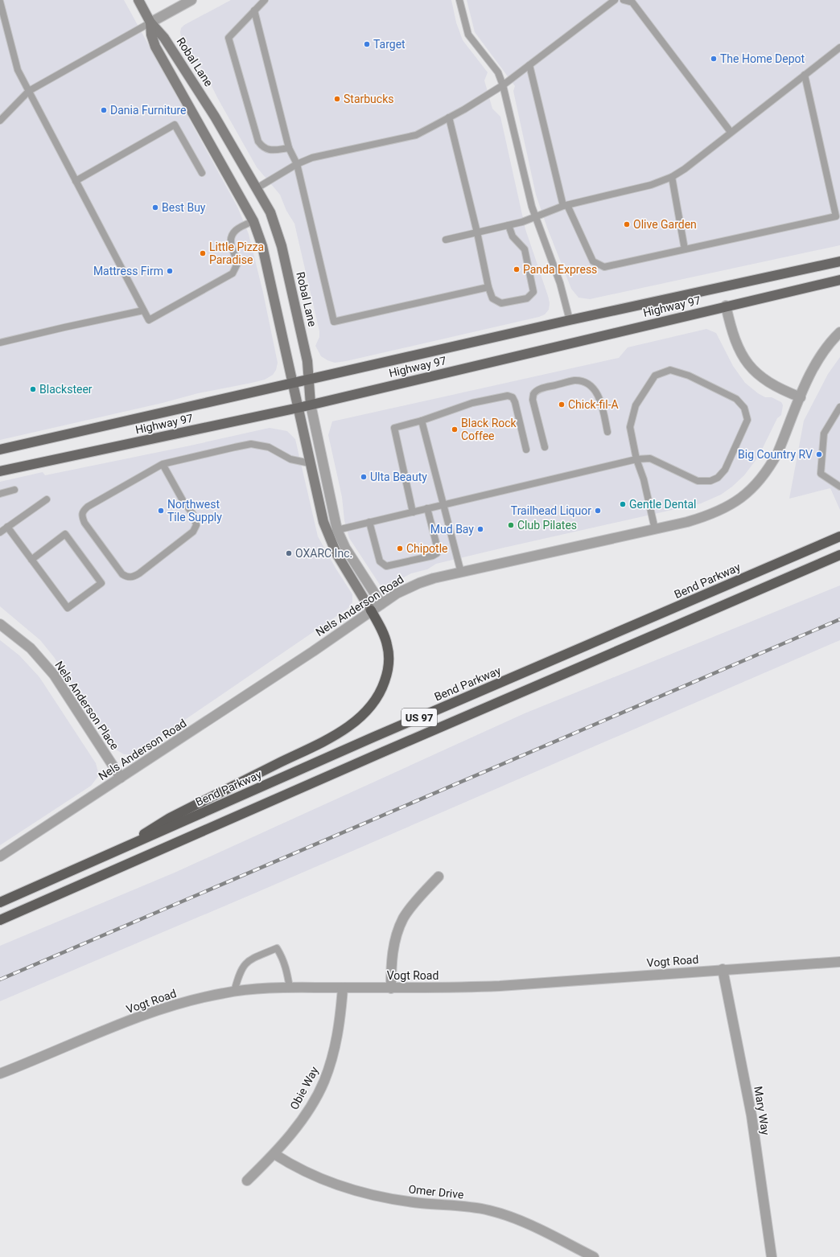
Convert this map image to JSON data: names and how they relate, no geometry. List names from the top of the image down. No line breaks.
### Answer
{"streets":{"highway":["Bend Parkway","US 97"],"main road":["Robal Lane","Highway 97"],"street":["Nels Anderson Road","Nels Anderson Place","Vogt Road","Obie Way","Mary Way","Omer Drive"]},"crossings":[["Robal Lane","Highway 97"],["Robal Lane","Nels Anderson Road"],["Nels Anderson Road","Nels Anderson Place"],["Vogt Road","Obie Way"],["Vogt Road","Mary Way"],["Obie Way","Omer Drive"]],"places":["Target","The Home Depot","Starbucks","Dania Furniture","Best Buy","Olive Garden","Little Pizza Paradise","Panda Express","Mattress Firm","Blacksteer","Chick-fil-A","Black Rock Coffee","Big Country RV","Ulta Beauty","Gentle Dental","Northwest Tile Supply","Trailhead Liquor","Club Pilates","Mud Bay","Chipotle","OXARC Inc."]}
